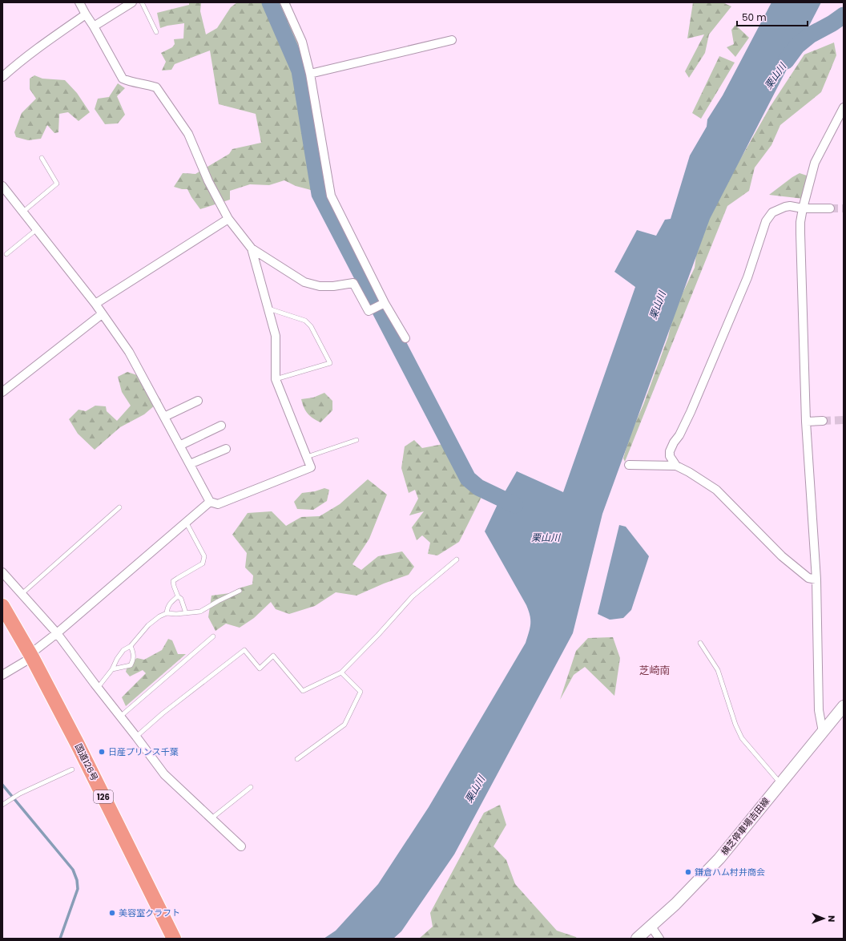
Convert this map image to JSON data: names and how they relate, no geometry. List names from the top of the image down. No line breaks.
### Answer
{"streets":{"highway":["国道126号","126"],"main road":["横芝停車場吉田線"]},"districts":["芝崎南"],"water":["栗山川"],"places":["日産プリンス千葉","鎌倉ハム村井商会","美容室クラフト"],"scale_bar":"50 m","north":"right"}
